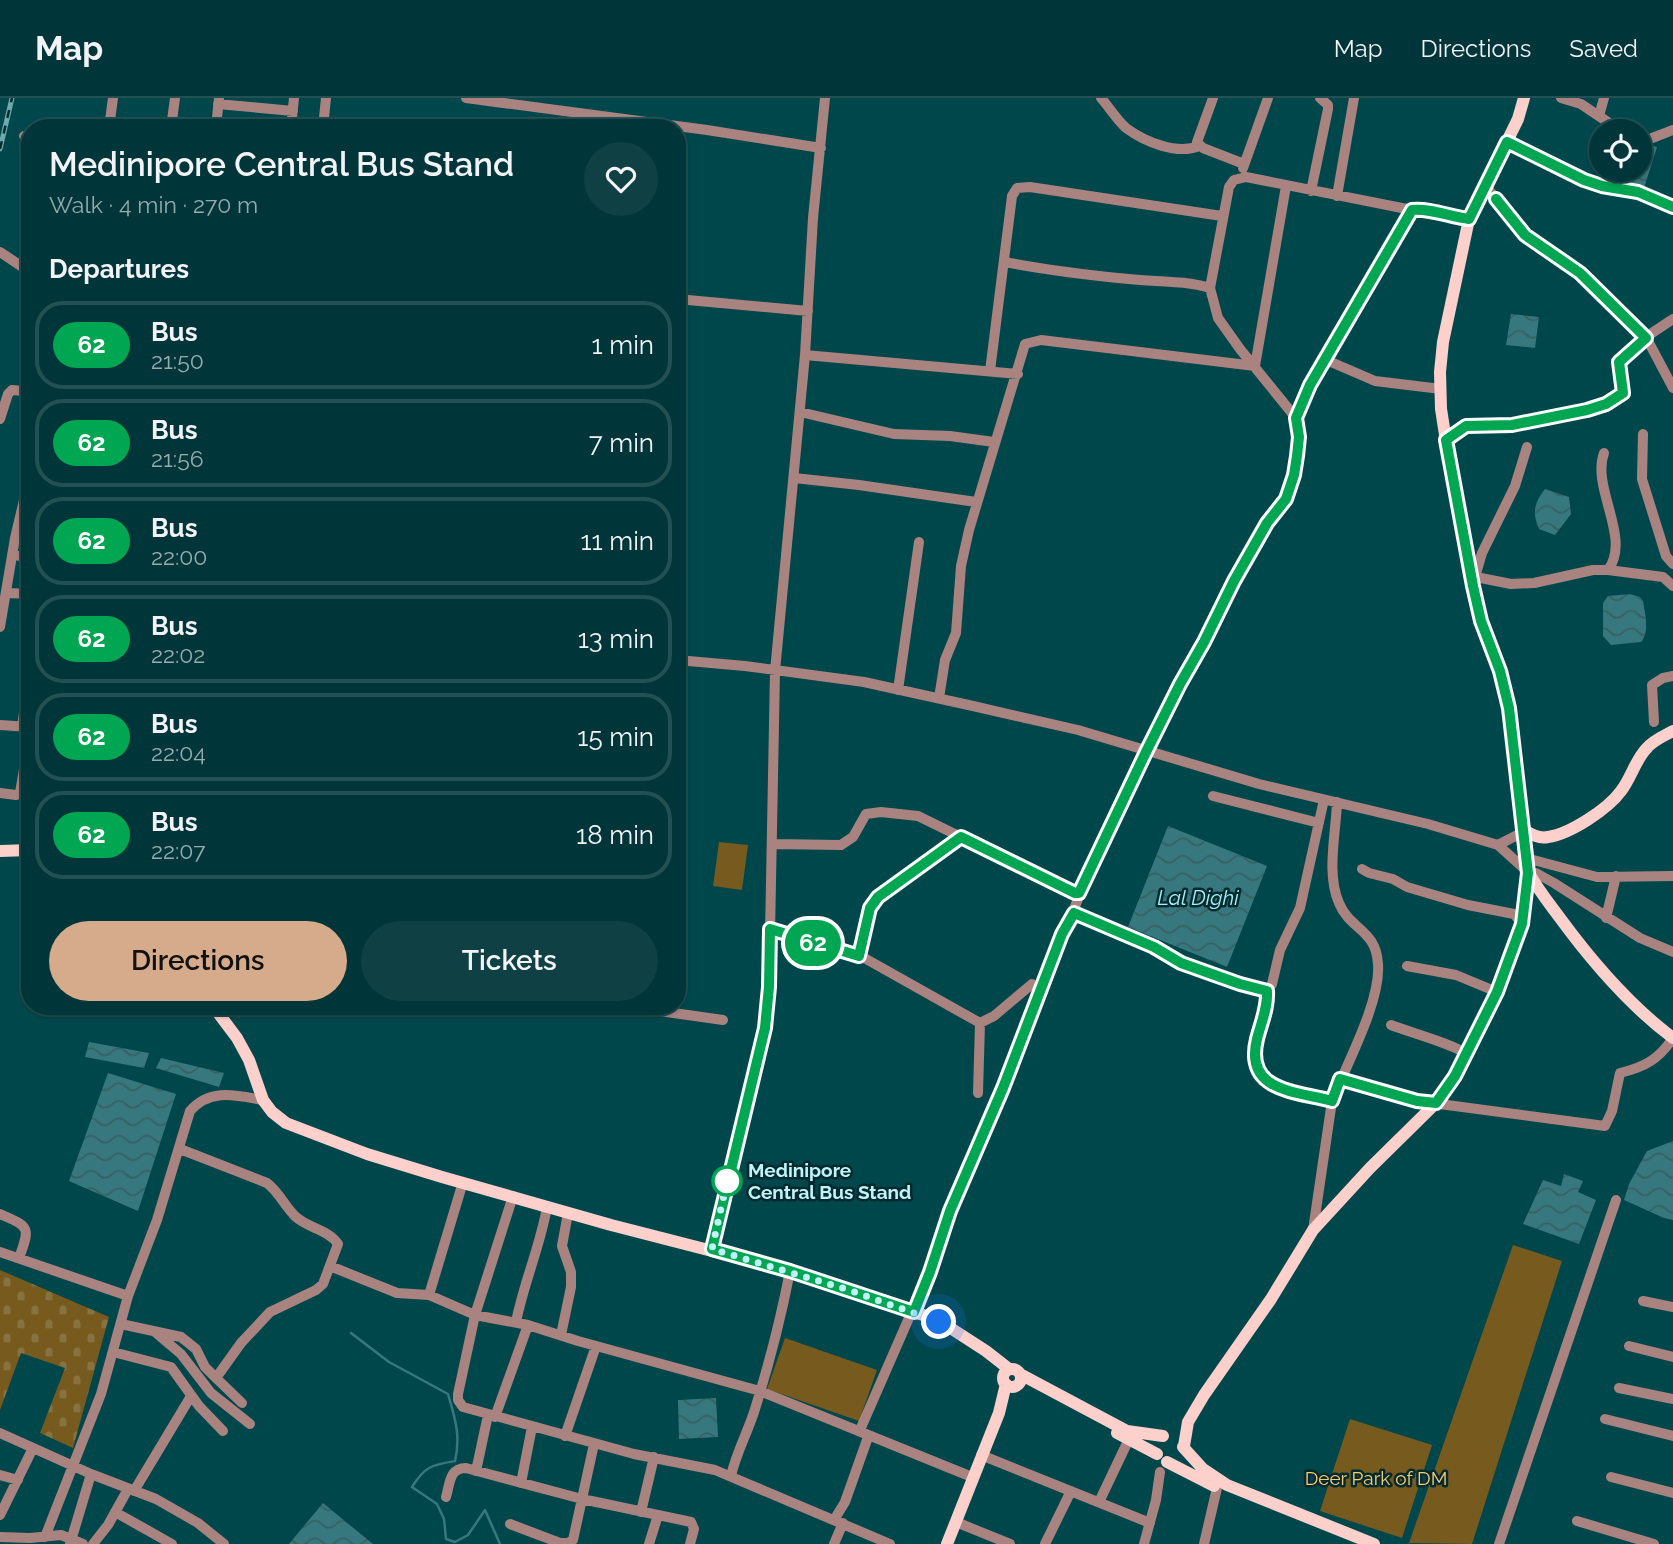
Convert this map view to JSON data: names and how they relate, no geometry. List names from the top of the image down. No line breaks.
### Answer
{"water":["Lal Dighi"],"parks":["Deer Park of DM"],"places":["Medinipore Central Bus Stand"],"lines":["bus line 62"],"page":{"header":"Map","nav":["Map","Directions","Saved"],"on_map":"62","heading":[["Medinipore Central Bus Stand","Walk · 4 min · 270 m"],"Departures"],"list":[{"mark":"62","name":"Bus","note":"21:50","value":"1 min"},{"mark":"62","name":"Bus","note":"21:56","value":"7 min"},{"mark":"62","name":"Bus","note":"22:00","value":"11 min"},{"mark":"62","name":"Bus","note":"22:02","value":"13 min"},{"mark":"62","name":"Bus","note":"22:04","value":"15 min"},{"mark":"62","name":"Bus","note":"22:07","value":"18 min"}],"buttons":["Directions","Tickets"]}}
